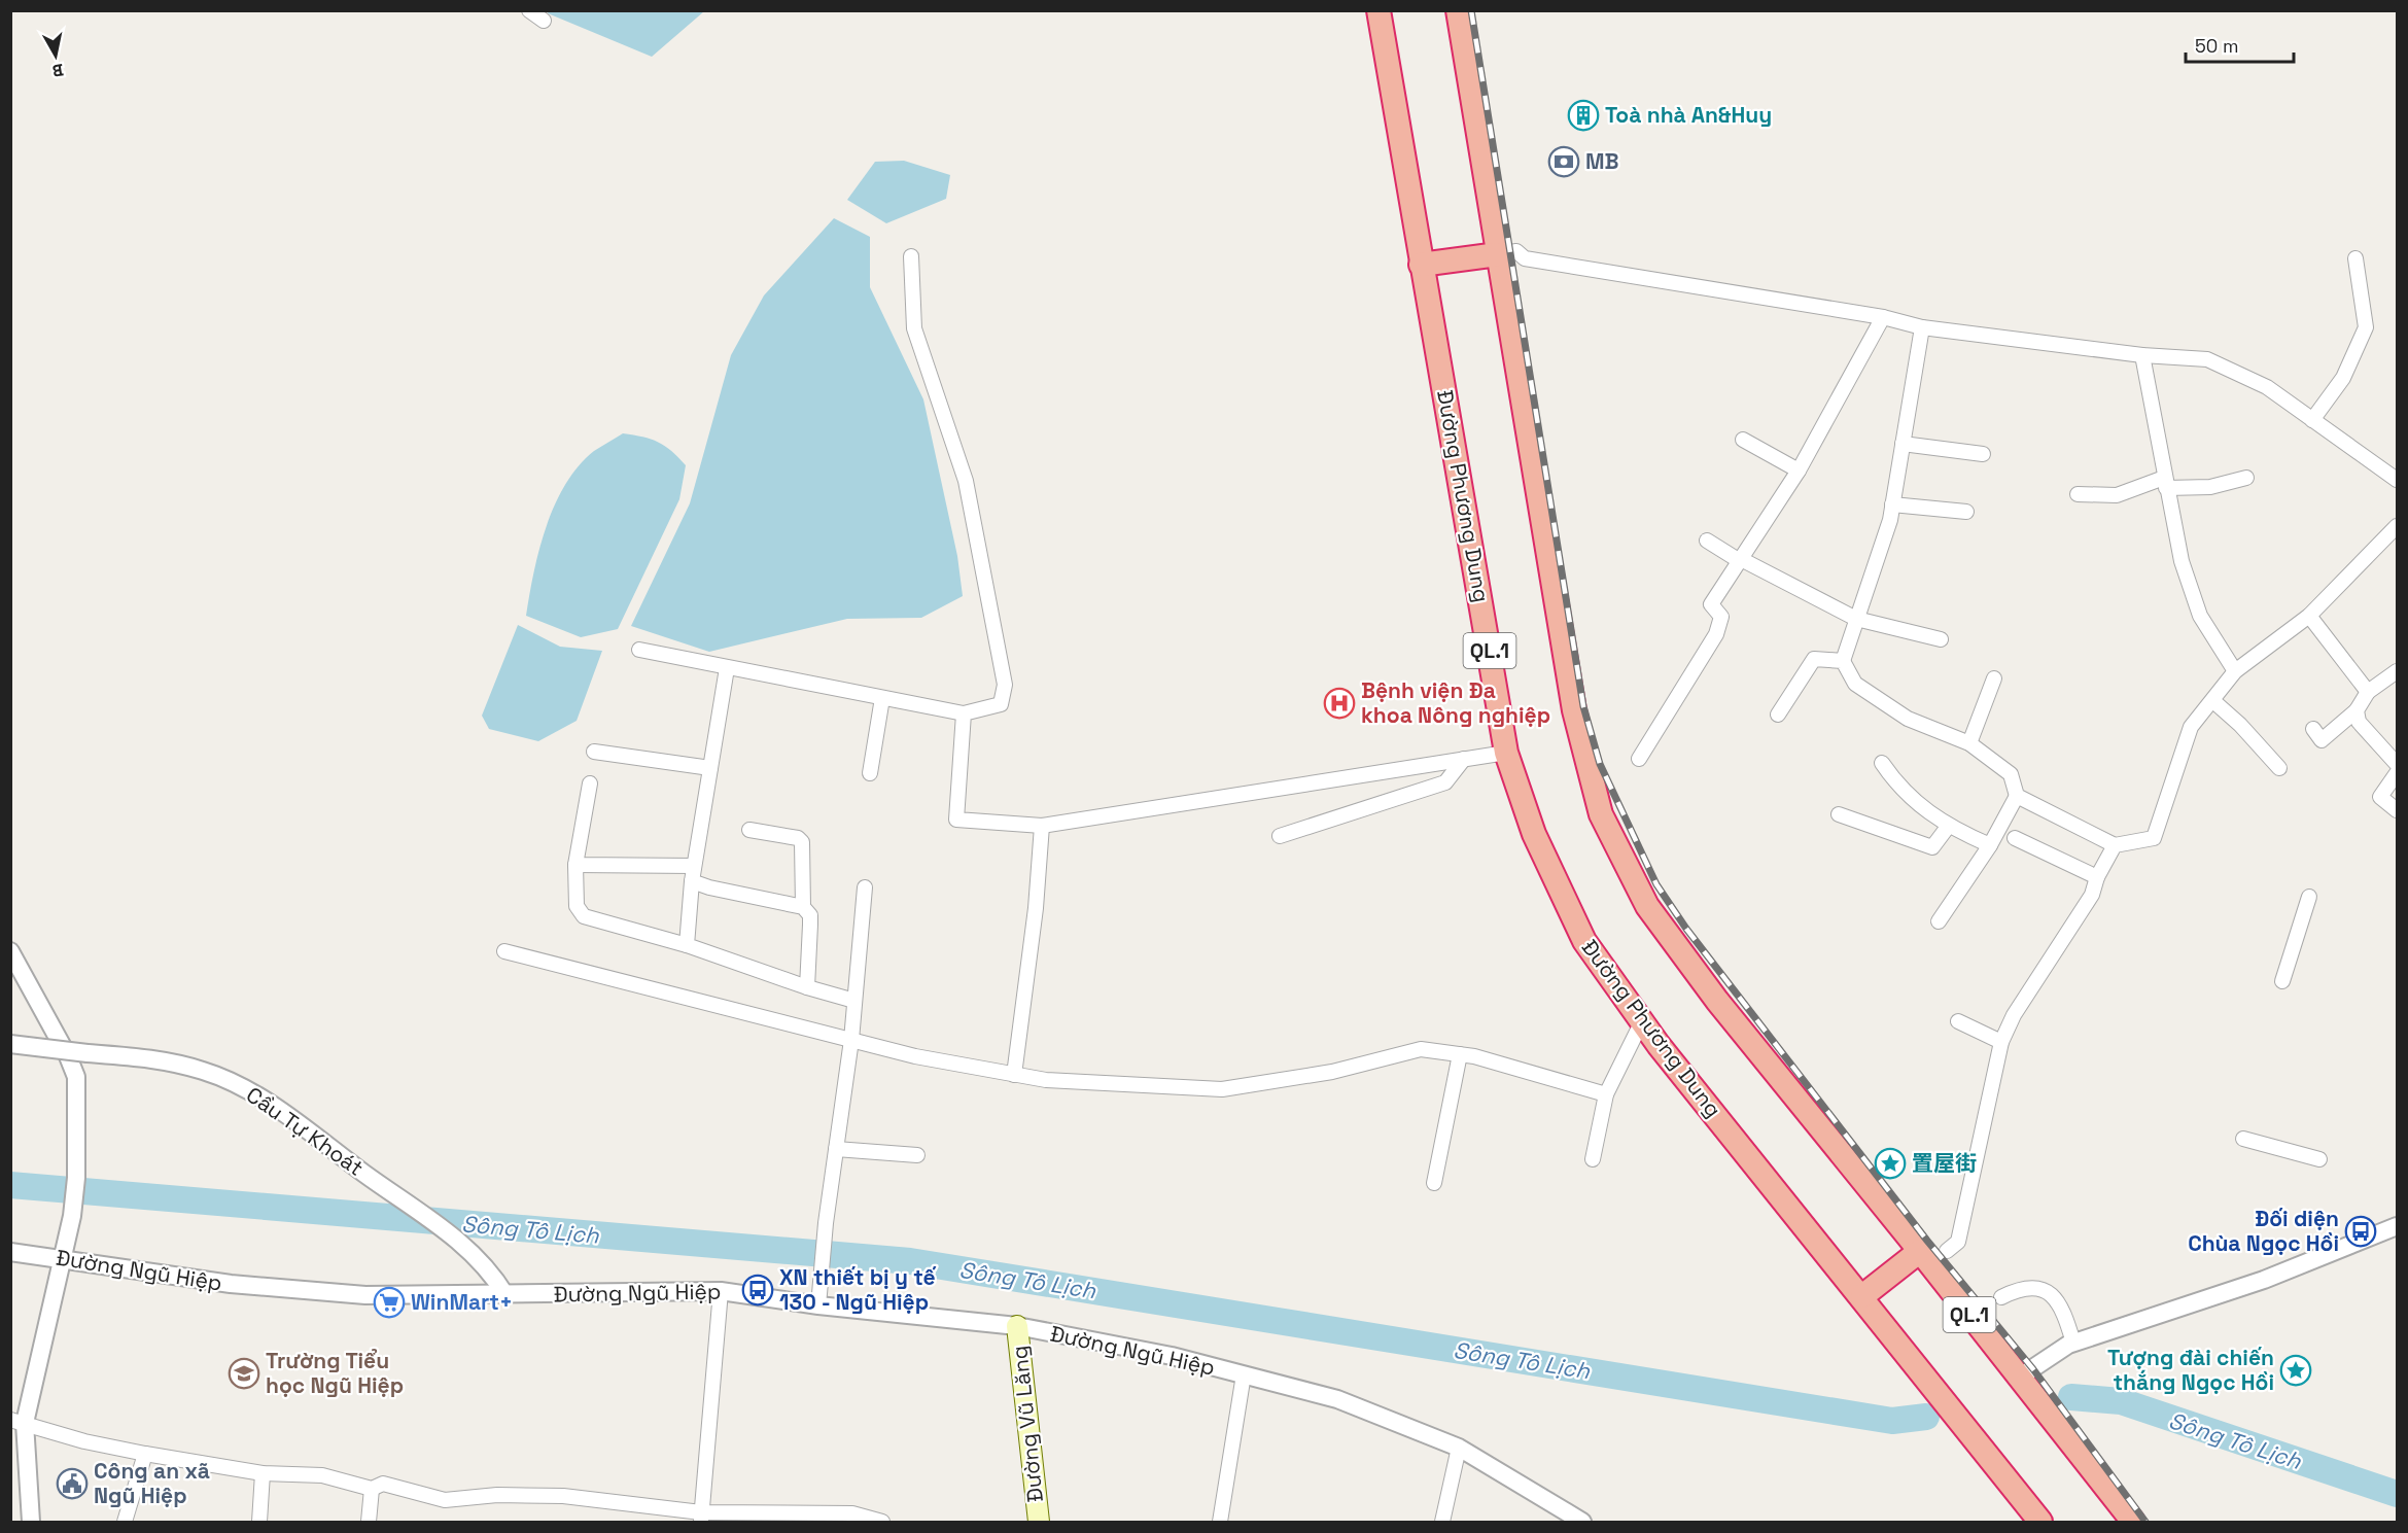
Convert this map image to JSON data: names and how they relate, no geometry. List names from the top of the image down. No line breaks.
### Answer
{"streets":{"highway":["Đường Phương Dung","QL.1"],"main road":["Đường Vũ Lăng"],"street":["Cầu Tự Khoát","Đường Ngũ Hiệp"]},"crossings":[["Cầu Tự Khoát","Đường Ngũ Hiệp"],["Đường Ngũ Hiệp","Đường Vũ Lăng"]],"water":["Sông Tô Lịch"],"places":{"building":["Toà nhà An&Huy"],"bank":["MB"],"hospital":["Bệnh viện Đa khoa Nông nghiệp"],"place":["置屋街","Tượng đài chiến thắng Ngọc Hồi"],"bus stop":["Đối diện Chùa Ngọc Hồi","XN thiết bị y tế 130 - Ngũ Hiệp"],"supermarket":["WinMart+"],"school or university":["Trường Tiểu học Ngũ Hiệp"],"public building":["Công an xã Ngũ Hiệp"]},"scale_bar":"50 m","north":"bottom"}
